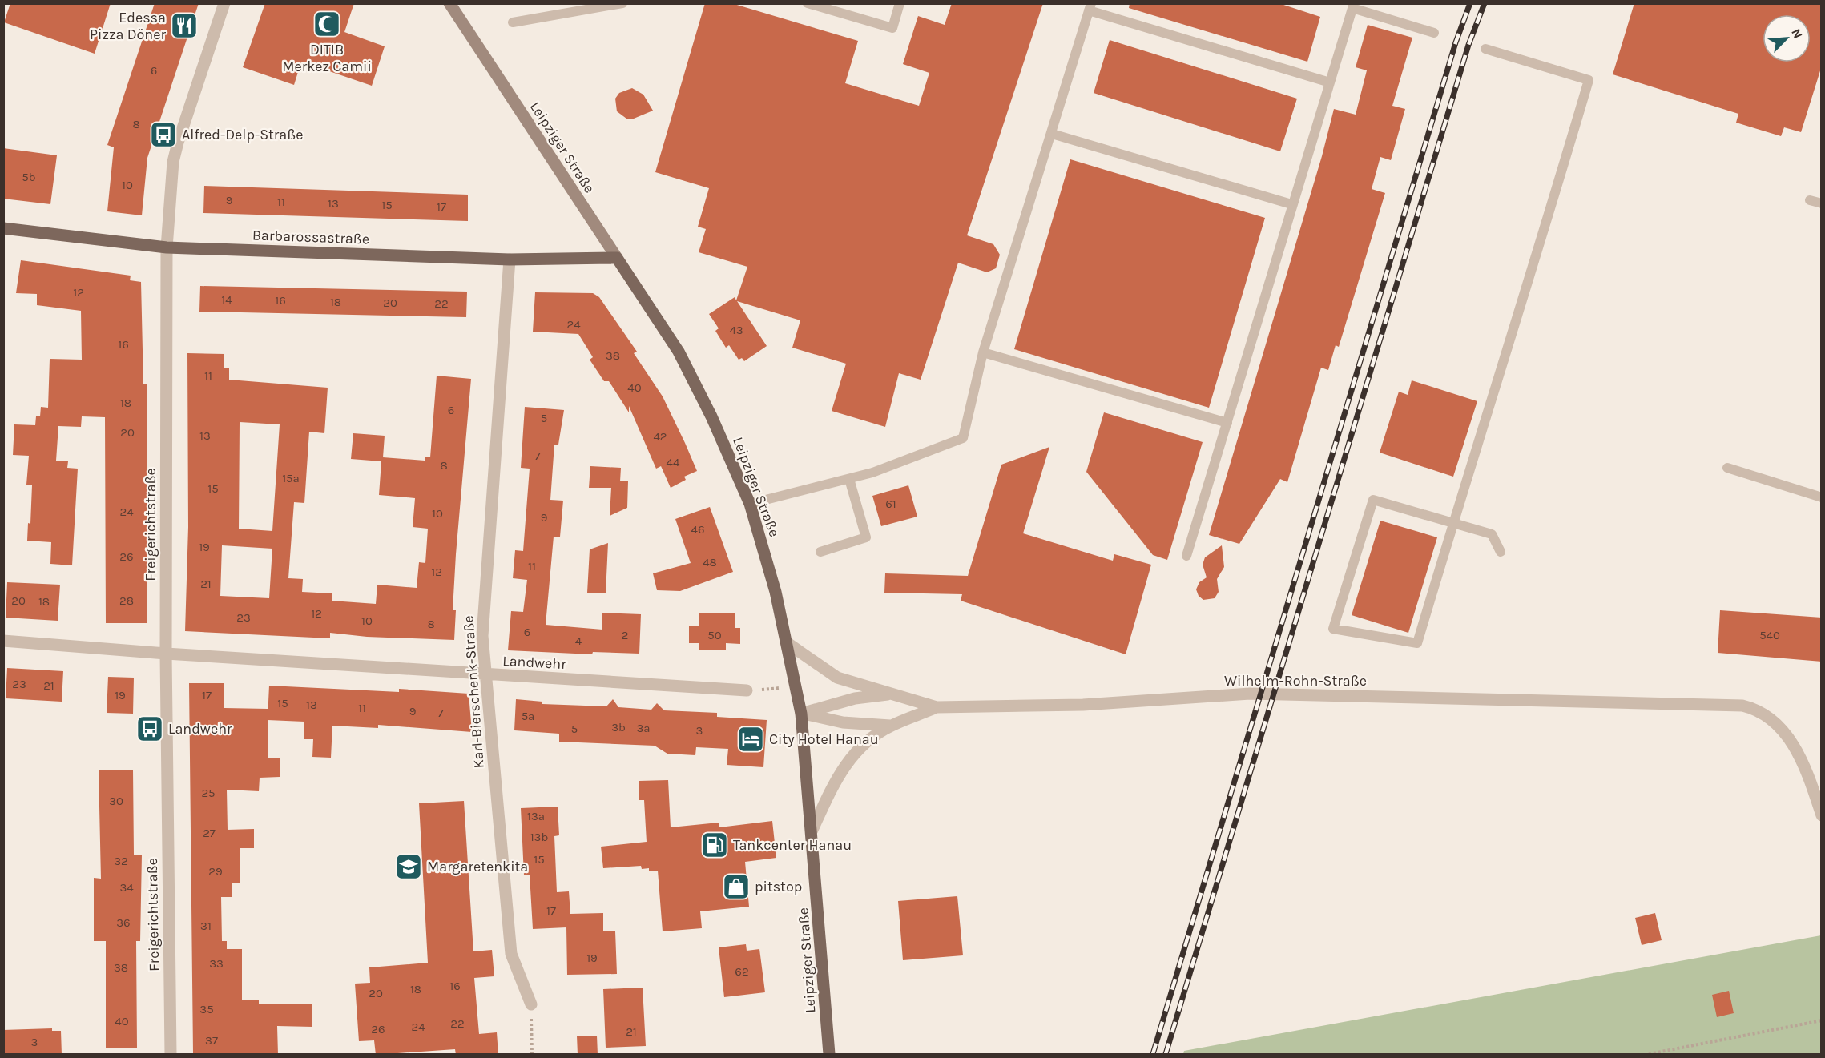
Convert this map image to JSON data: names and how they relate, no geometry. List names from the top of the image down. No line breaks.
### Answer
{"streets":{"main road":["Leipziger Straße","Barbarossastraße"],"street":["Freigerichtstraße","Landwehr","Wilhelm-Rohn-Straße","Karl-Bierschenk-Straße"]},"crossings":[["Leipziger Straße","Barbarossastraße"],["Leipziger Straße","Wilhelm-Rohn-Straße"],["Barbarossastraße","Freigerichtstraße"],["Barbarossastraße","Karl-Bierschenk-Straße"],["Freigerichtstraße","Landwehr"],["Landwehr","Karl-Bierschenk-Straße"]],"places":{"mosque":["DITIB Merkez Camii"],"restaurant":["Edessa Pizza Döner"],"bus stop":["Alfred-Delp-Straße","Landwehr"],"hotel":["City Hotel Hanau"],"fuel station":["Tankcenter Hanau"],"school or university":["Margaretenkita"],"shop":["pitstop"]},"house_numbers":["6","8","5b","10","9","11","13","15","17","12","14","16","18","20","22","24","43","16","38","11","40","18","6","5","20","13","42","7","44","8","15a","15","61","24","10","9","46","19","26","48","11","12","21","20","28","18","12","23","10","8","6","2","50","540","4","23","21","19","17","15","13","11","9","7","5a","3b","3a","5","3","25","30","13a","27","13b","15","32","29","34","17","36","31","19","33","38","62","16","18","20","35","40","22","24","26","21","37","3"],"north":"top right"}
